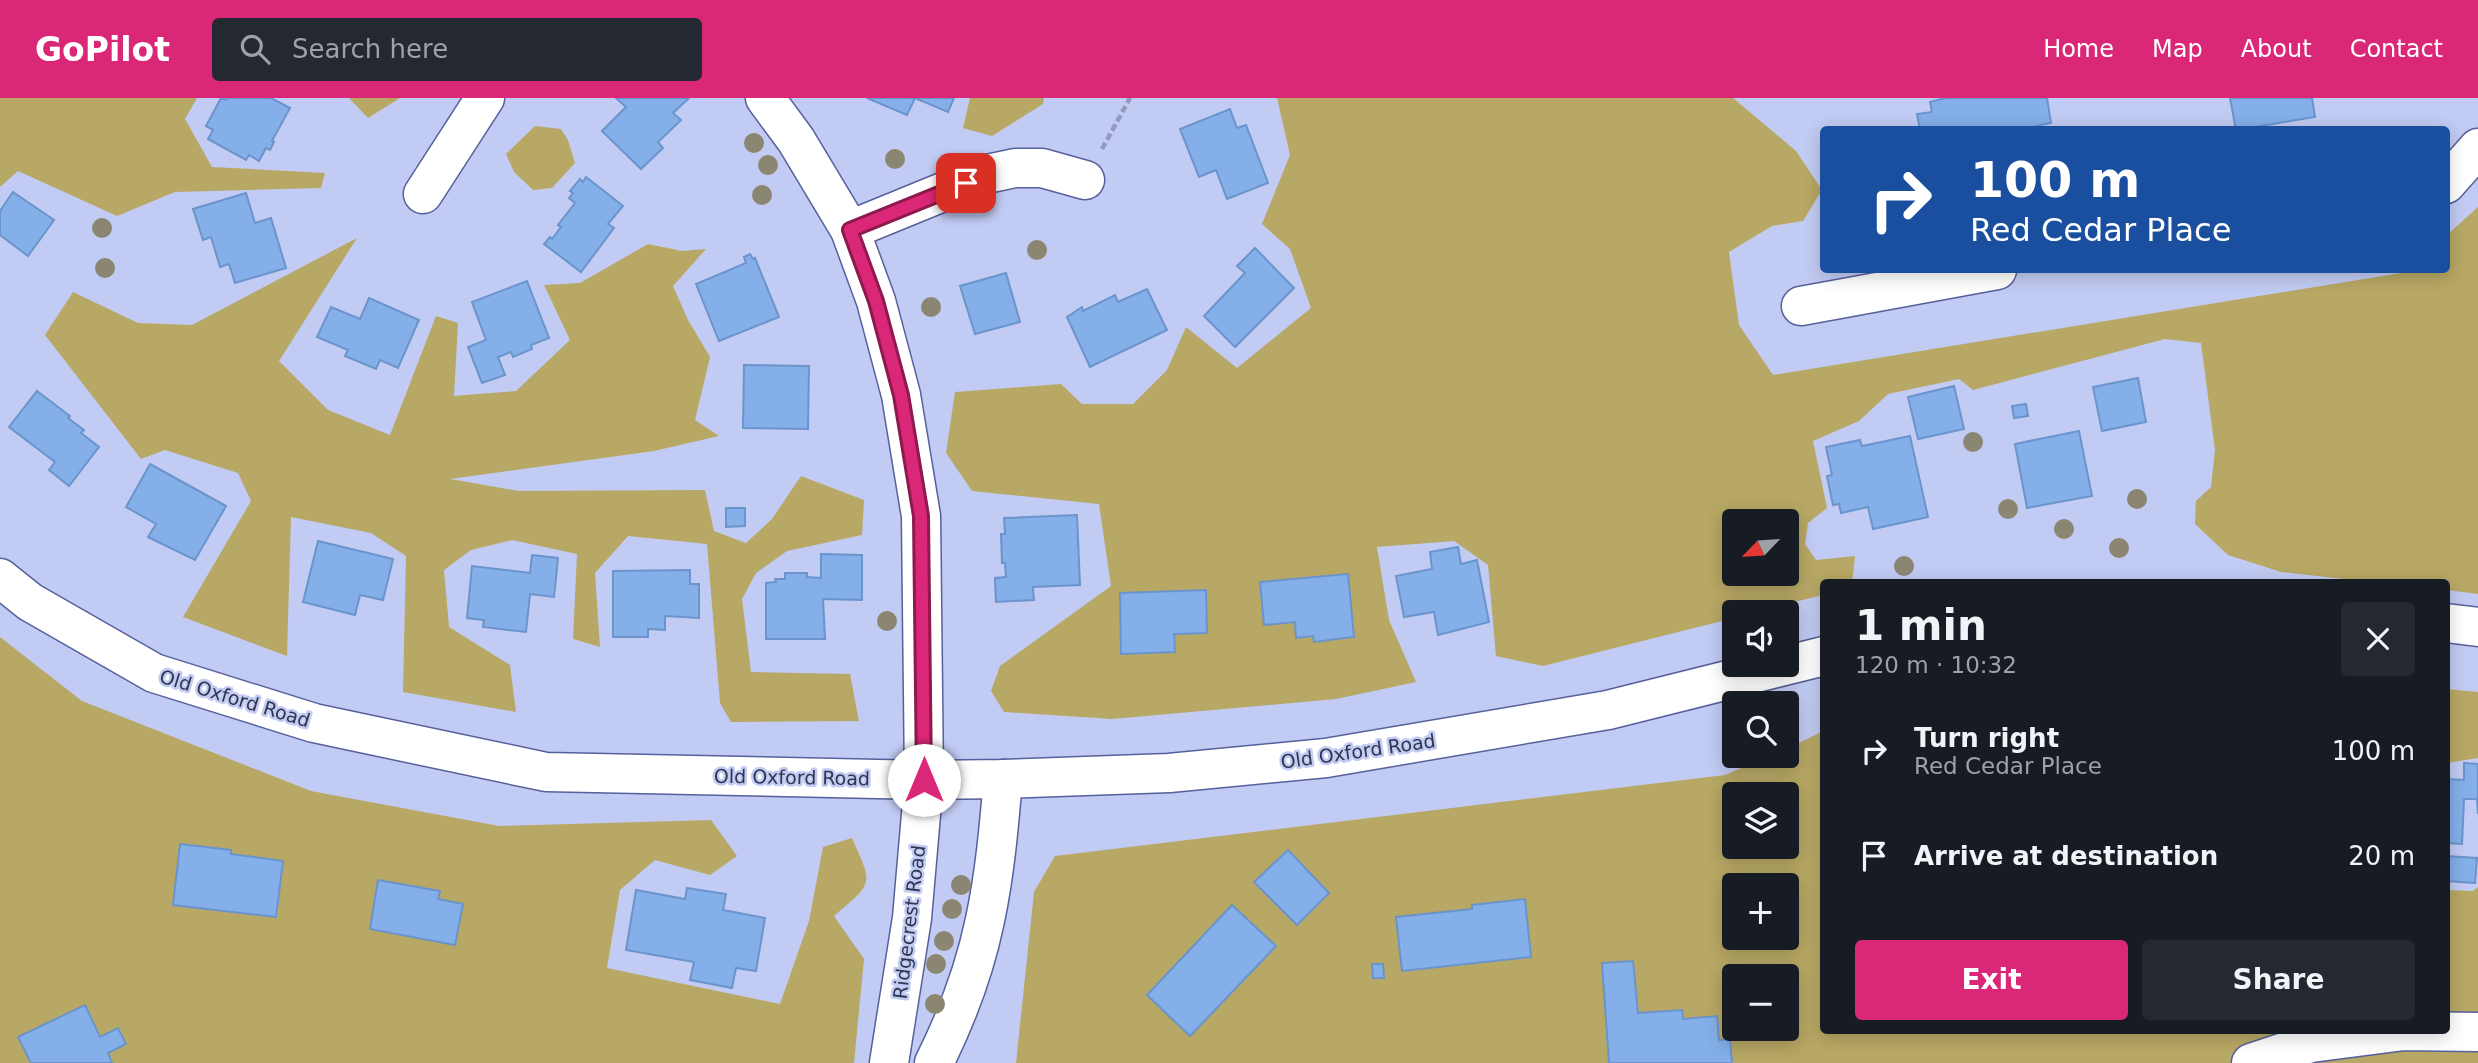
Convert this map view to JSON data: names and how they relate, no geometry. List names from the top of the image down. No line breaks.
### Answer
{"streets":{"street":["Old Oxford Road","Ridgecrest Road"]},"crossings":[["Old Oxford Road","Ridgecrest Road"]],"north":"bottom left","page":{"header":"GoPilot","search":"Search here","nav":["Home","Map","About","Contact"],"turn":["100 m","Red Cedar Place"],"map_buttons":["+","−"],"heading":["1 min","120 m · 10:32"],"list":[{"name":"Turn right","note":"Red Cedar Place","value":"100 m"},{"name":"Arrive at destination","value":"20 m"}],"buttons":["Exit","Share"]}}
